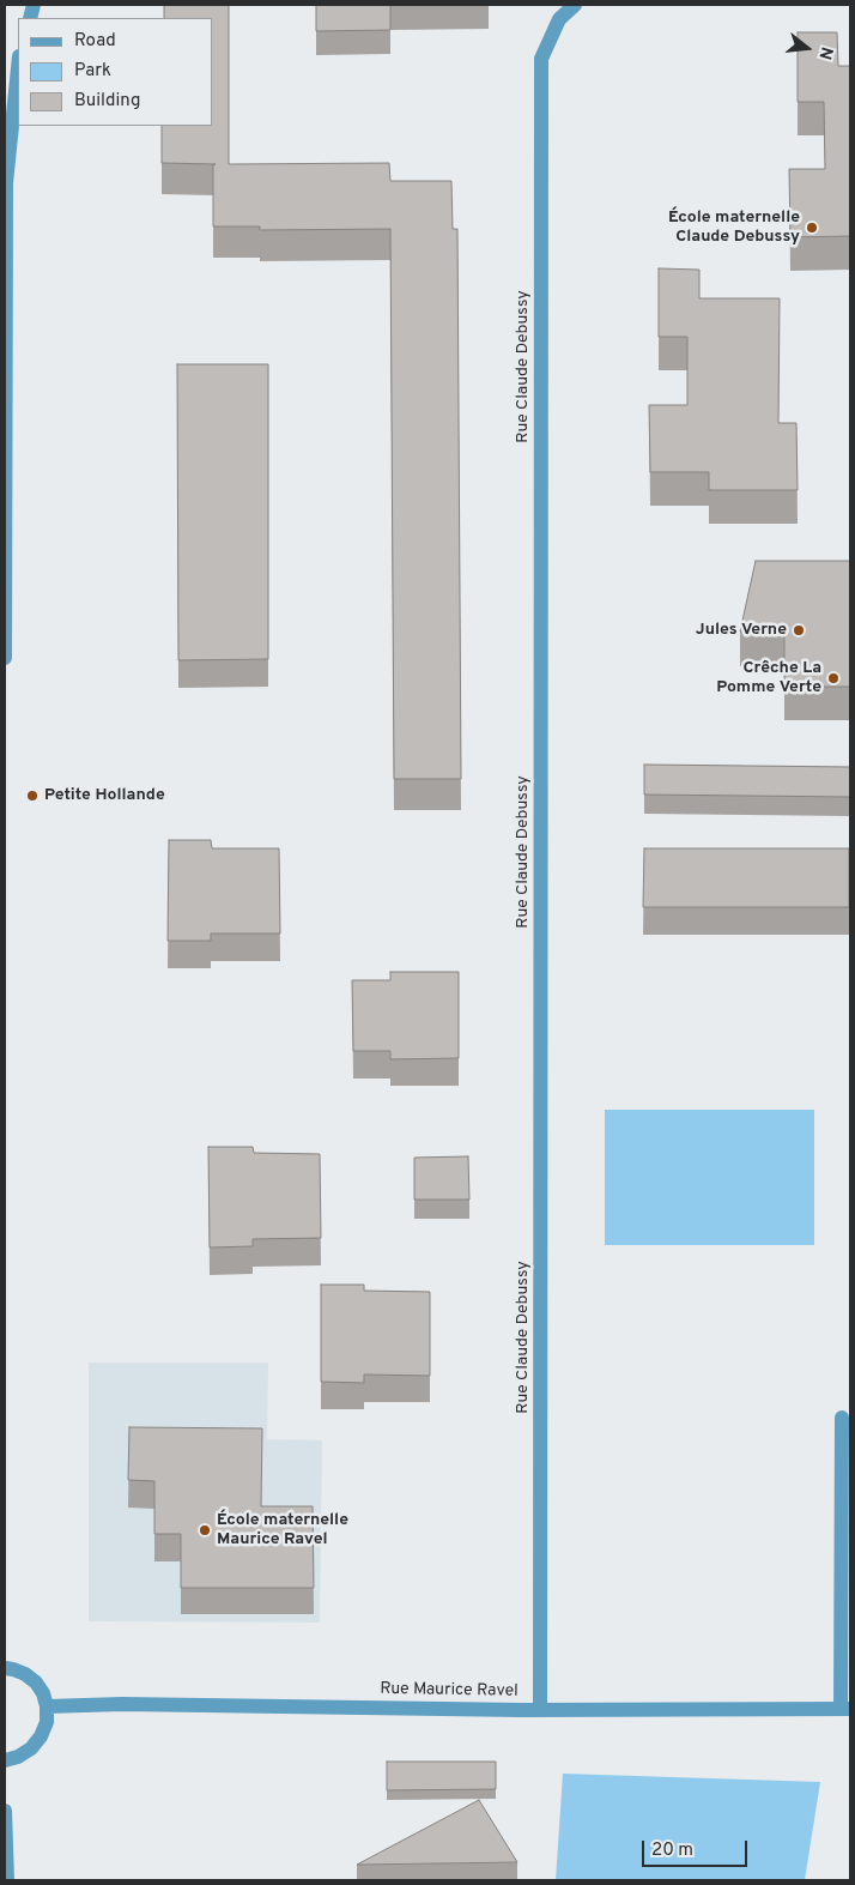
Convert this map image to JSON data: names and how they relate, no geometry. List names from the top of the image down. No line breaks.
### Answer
{"streets":{"street":["Rue Claude Debussy","Rue Maurice Ravel"]},"crossings":[["Rue Claude Debussy","Rue Maurice Ravel"]],"places":["École maternelle Claude Debussy","Jules Verne","Crêche La Pomme Verte","Petite Hollande","École maternelle Maurice Ravel"],"legend":["Road","Park","Building"],"scale_bar":"20 m","north":"right"}
